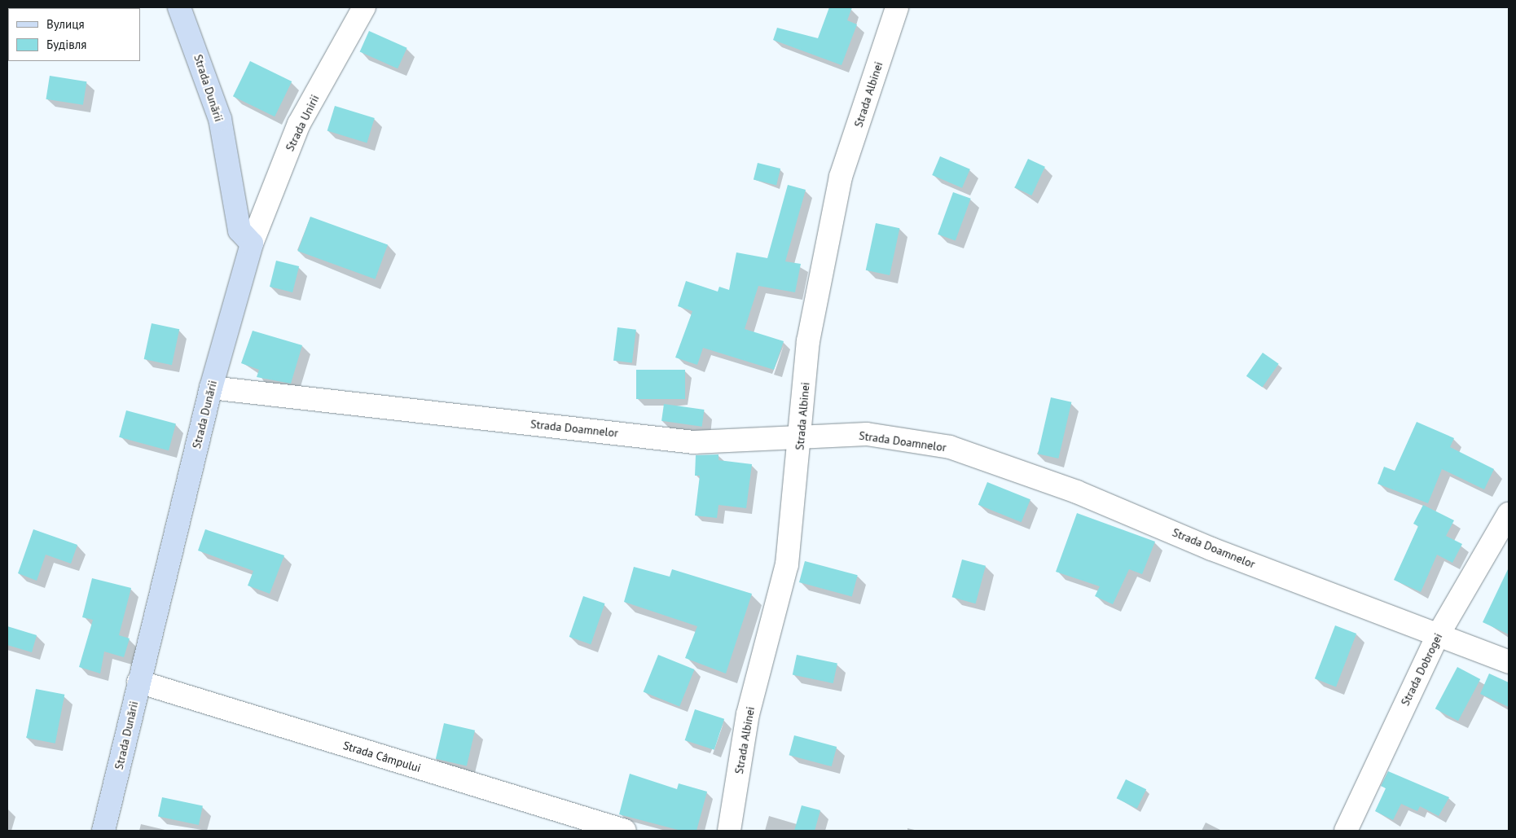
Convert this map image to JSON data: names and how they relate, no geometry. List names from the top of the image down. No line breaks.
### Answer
{"streets":{"main road":["Strada Dunării"],"street":["Strada Albinei","Strada Unirii","Strada Doamnelor","Strada Dobrogei","Strada Câmpului"]},"crossings":[["Strada Dunării","Strada Unirii"],["Strada Dunării","Strada Doamnelor"],["Strada Dunării","Strada Câmpului"],["Strada Albinei","Strada Doamnelor"],["Strada Doamnelor","Strada Dobrogei"]],"legend":["Вулиця","Будівля"]}
